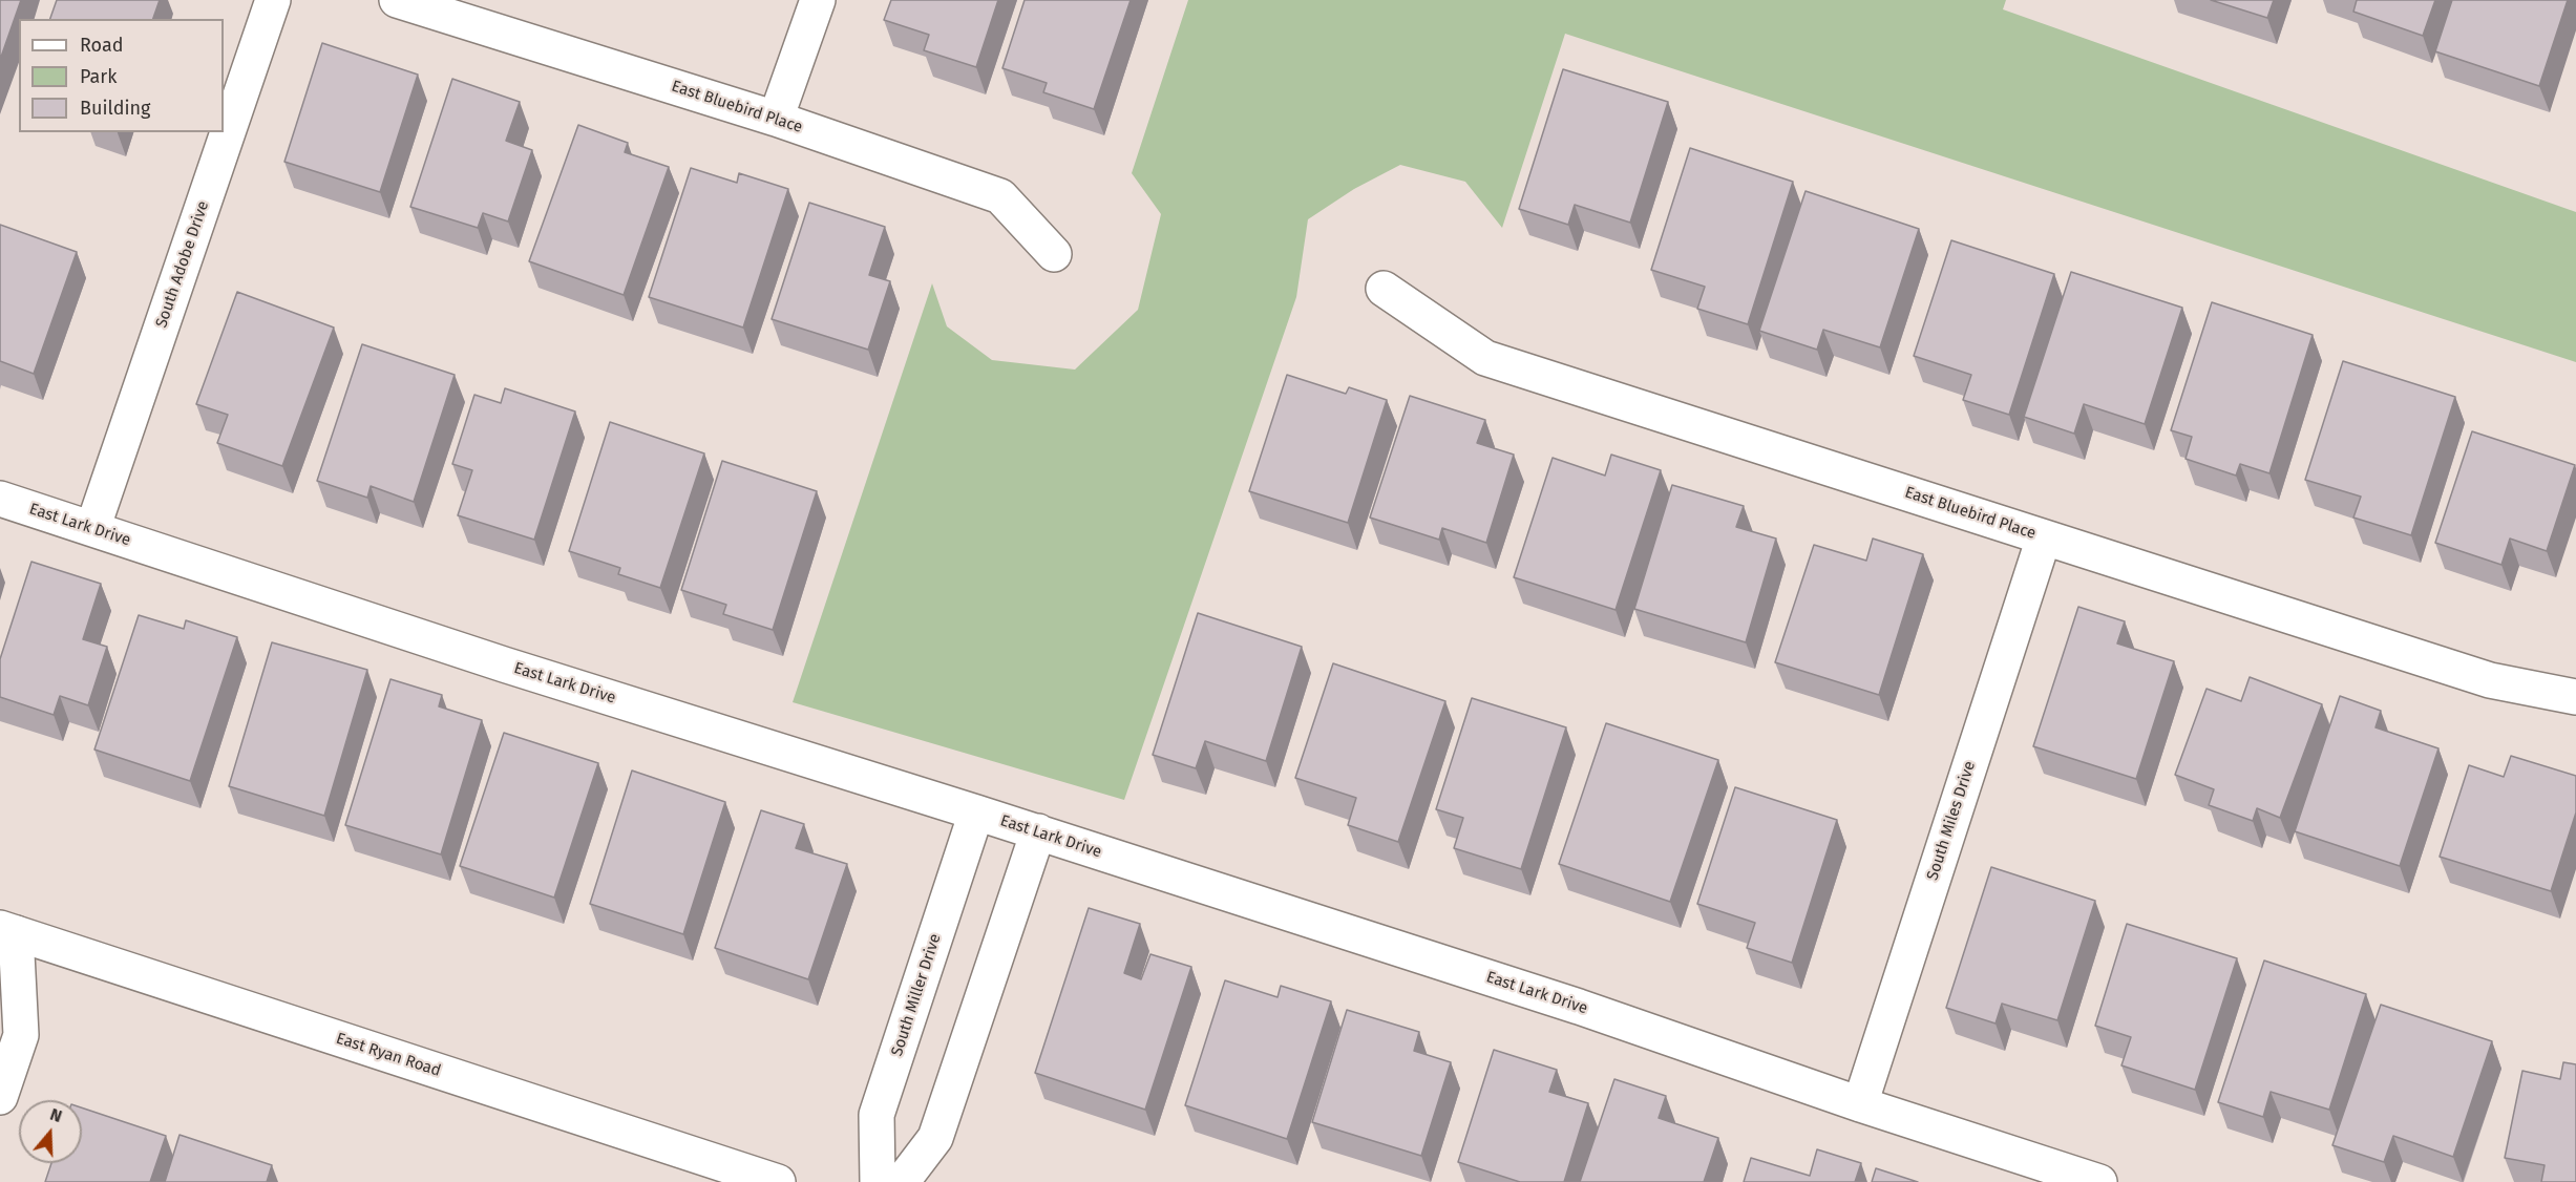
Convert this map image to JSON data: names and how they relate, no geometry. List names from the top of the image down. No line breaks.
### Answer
{"streets":{"street":["East Bluebird Place","South Adobe Drive","East Lark Drive","South Miles Drive","South Miller Drive","East Ryan Road"]},"crossings":[["East Bluebird Place","South Miles Drive"],["South Adobe Drive","East Lark Drive"],["East Lark Drive","South Miles Drive"],["East Lark Drive","South Miller Drive"]],"legend":["Road","Park","Building"],"north":"top"}
